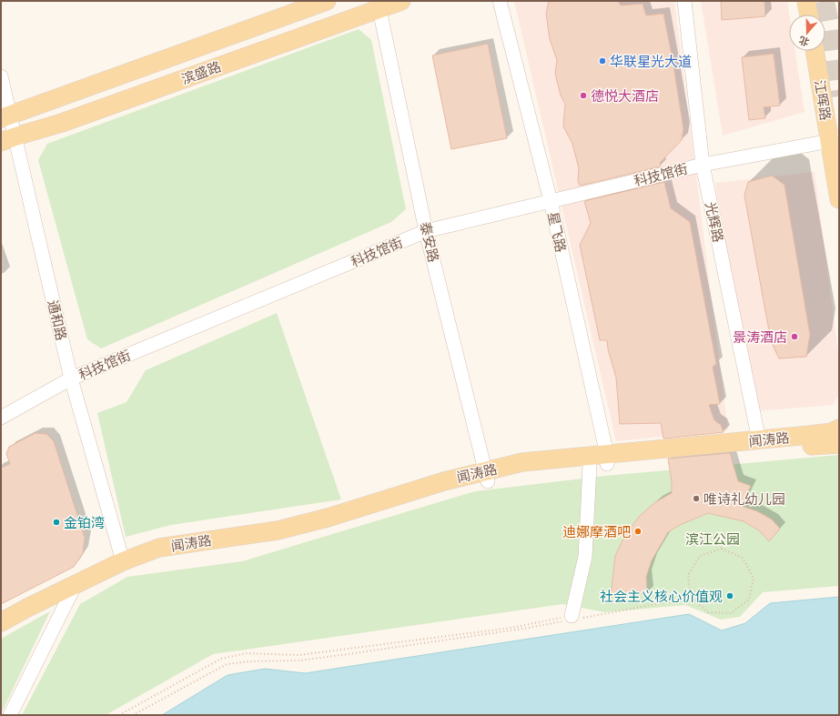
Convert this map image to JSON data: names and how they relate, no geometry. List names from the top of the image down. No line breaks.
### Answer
{"streets":{"main road":["滨盛路","江晖路","闻涛路"],"street":["科技馆街","光辉路","星飞路","泰安路","通和路"]},"crossings":[["滨盛路","泰安路"],["滨盛路","通和路"],["江晖路","科技馆街"],["科技馆街","光辉路"],["科技馆街","星飞路"],["科技馆街","泰安路"],["科技馆街","通和路"],["光辉路","闻涛路"],["星飞路","闻涛路"],["泰安路","闻涛路"],["通和路","闻涛路"]],"parks":["滨江公园"],"places":["华联星光大道","德悦大酒店","景涛酒店","唯诗礼幼儿园","金铂湾","迪娜摩酒吧","社会主义核心价值观"],"north":"bottom"}
